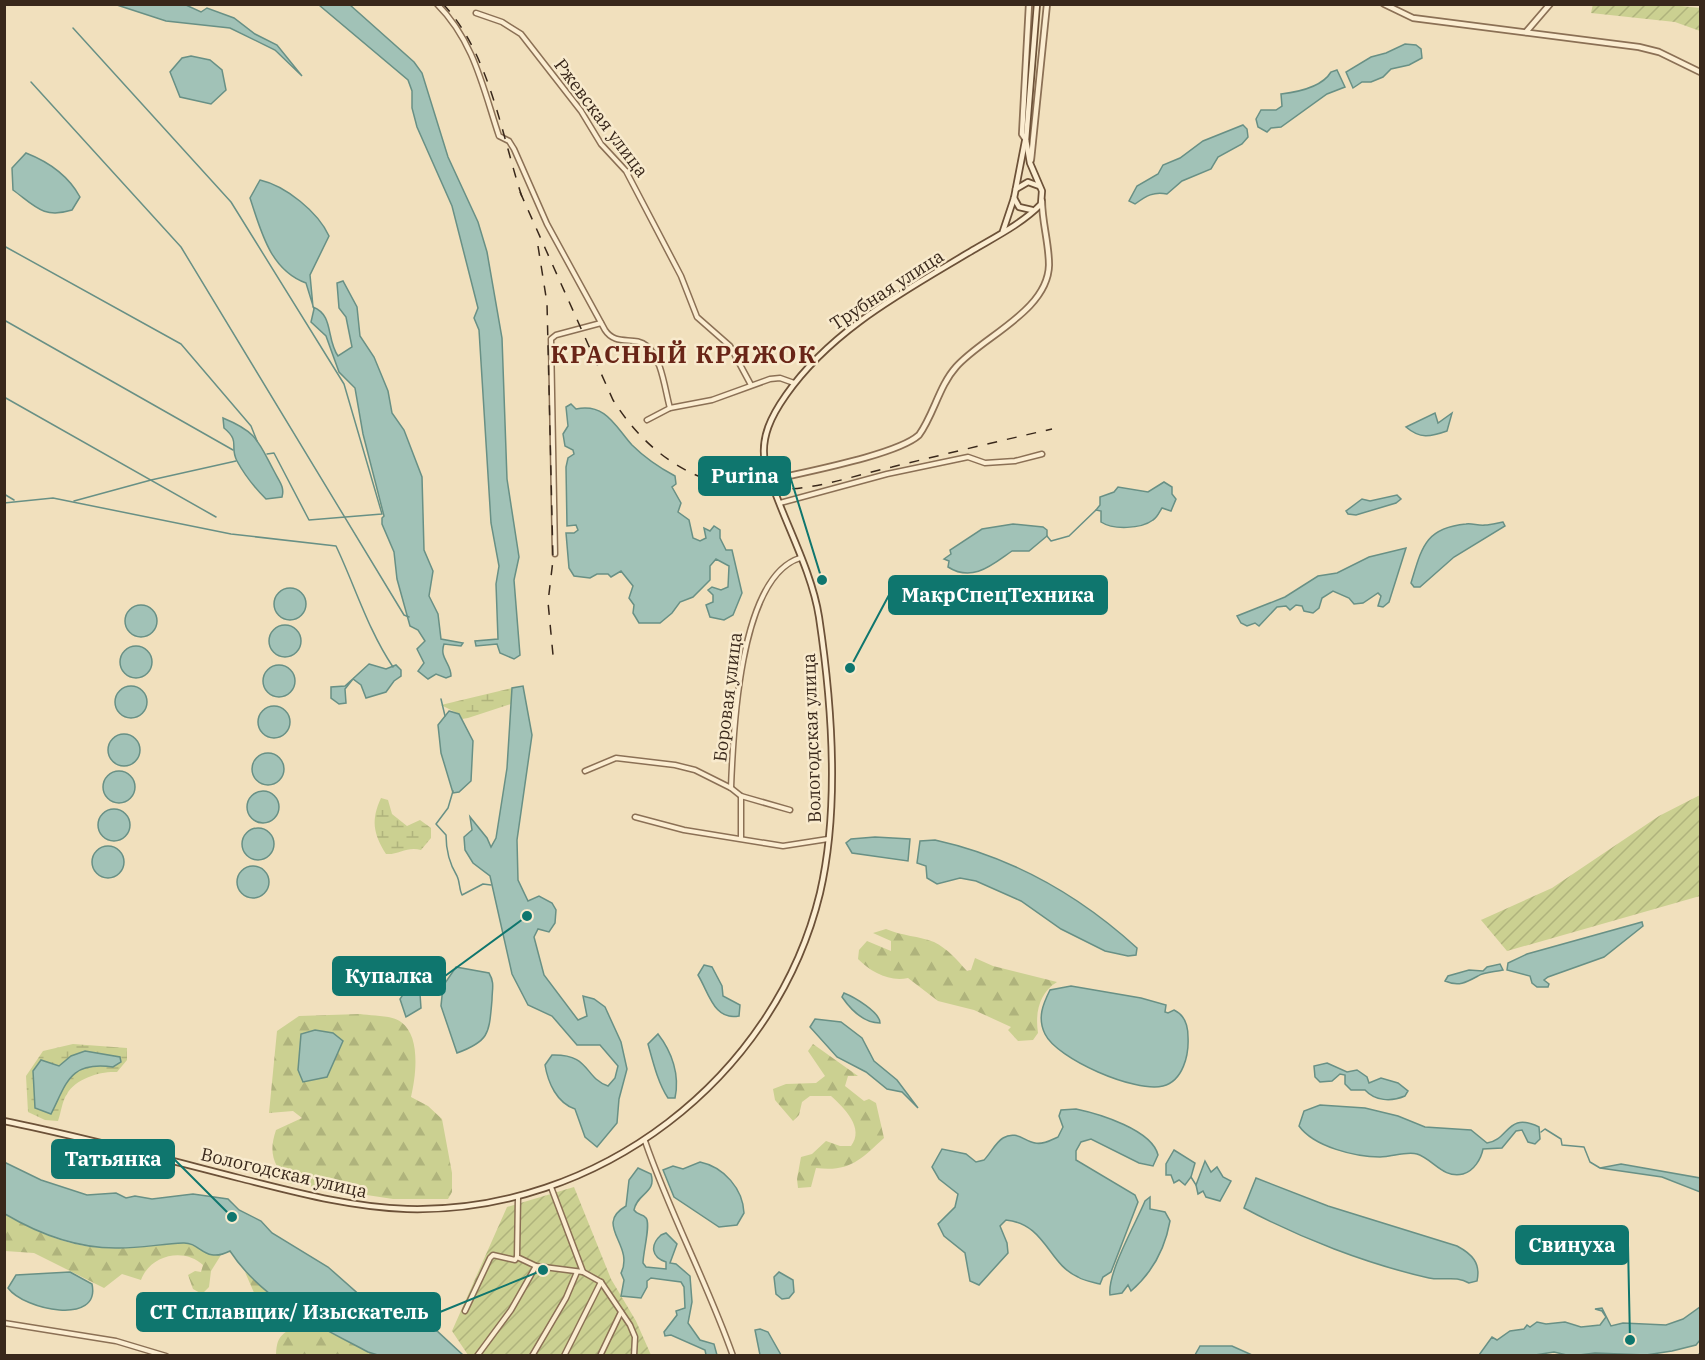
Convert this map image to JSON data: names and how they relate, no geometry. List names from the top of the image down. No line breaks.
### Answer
{"streets":{"main road":["Трубная улица","Вологодская улица"],"street":["Ржевская улица","Боровая улица"]},"crossings":[["Трубная улица","Вологодская улица"],["Боровая улица","Вологодская улица"]],"districts":["КРАСНЫЙ КРЯЖОК"],"places":["Purina","МакрСпецТехника","Купалка","Татьянка","СТ Сплавщик/ Изыскатель","Свинуха"]}
